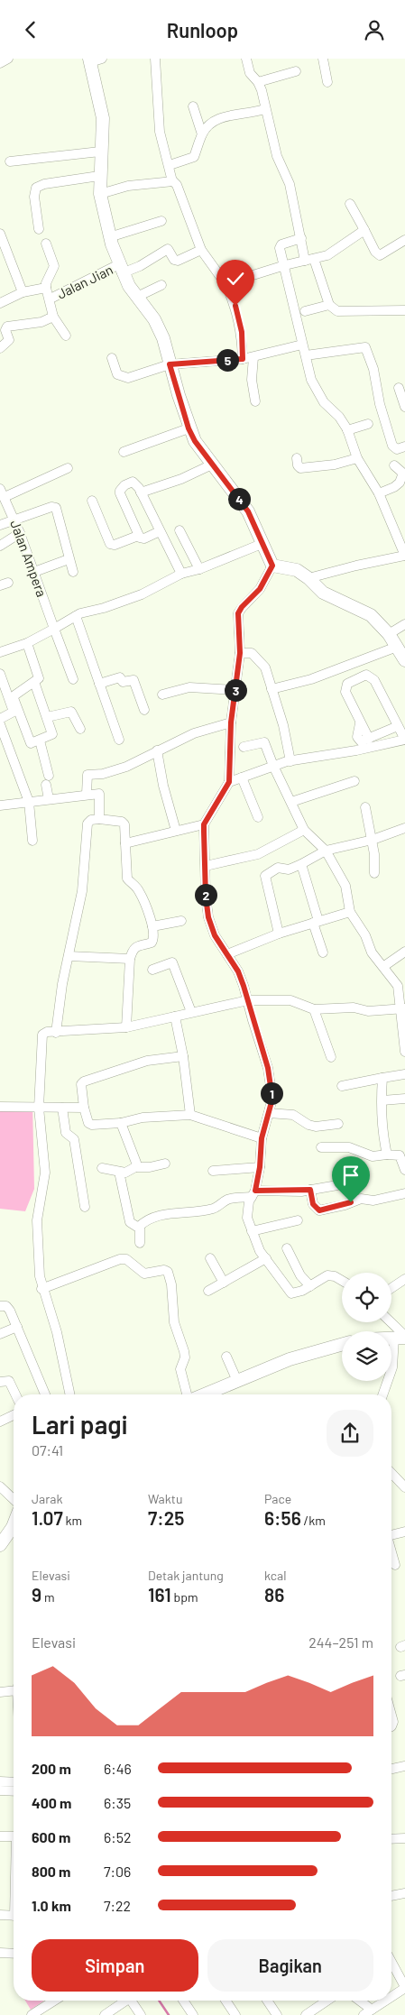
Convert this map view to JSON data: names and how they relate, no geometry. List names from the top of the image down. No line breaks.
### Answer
{"streets":{"street":["Jalan Jian","Jalan Ampera"]},"page":{"header":"Runloop","pins":["5","4","3","2","1"],"heading":["Lari pagi","07:41"],"stats":[["Jarak","1.07 km"],["Waktu","7:25"],["Pace","6:56 /km"],["Elevasi","9 m"],["Detak jantung","161 bpm"],["kcal","86"]],"chart":["Elevasi","244–251 m"],"list":[{"name":"200 m","note":"6:46"},{"name":"400 m","note":"6:35"},{"name":"600 m","note":"6:52"},{"name":"800 m","note":"7:06"},{"name":"1.0 km","note":"7:22"}],"buttons":["Simpan","Bagikan"]}}
